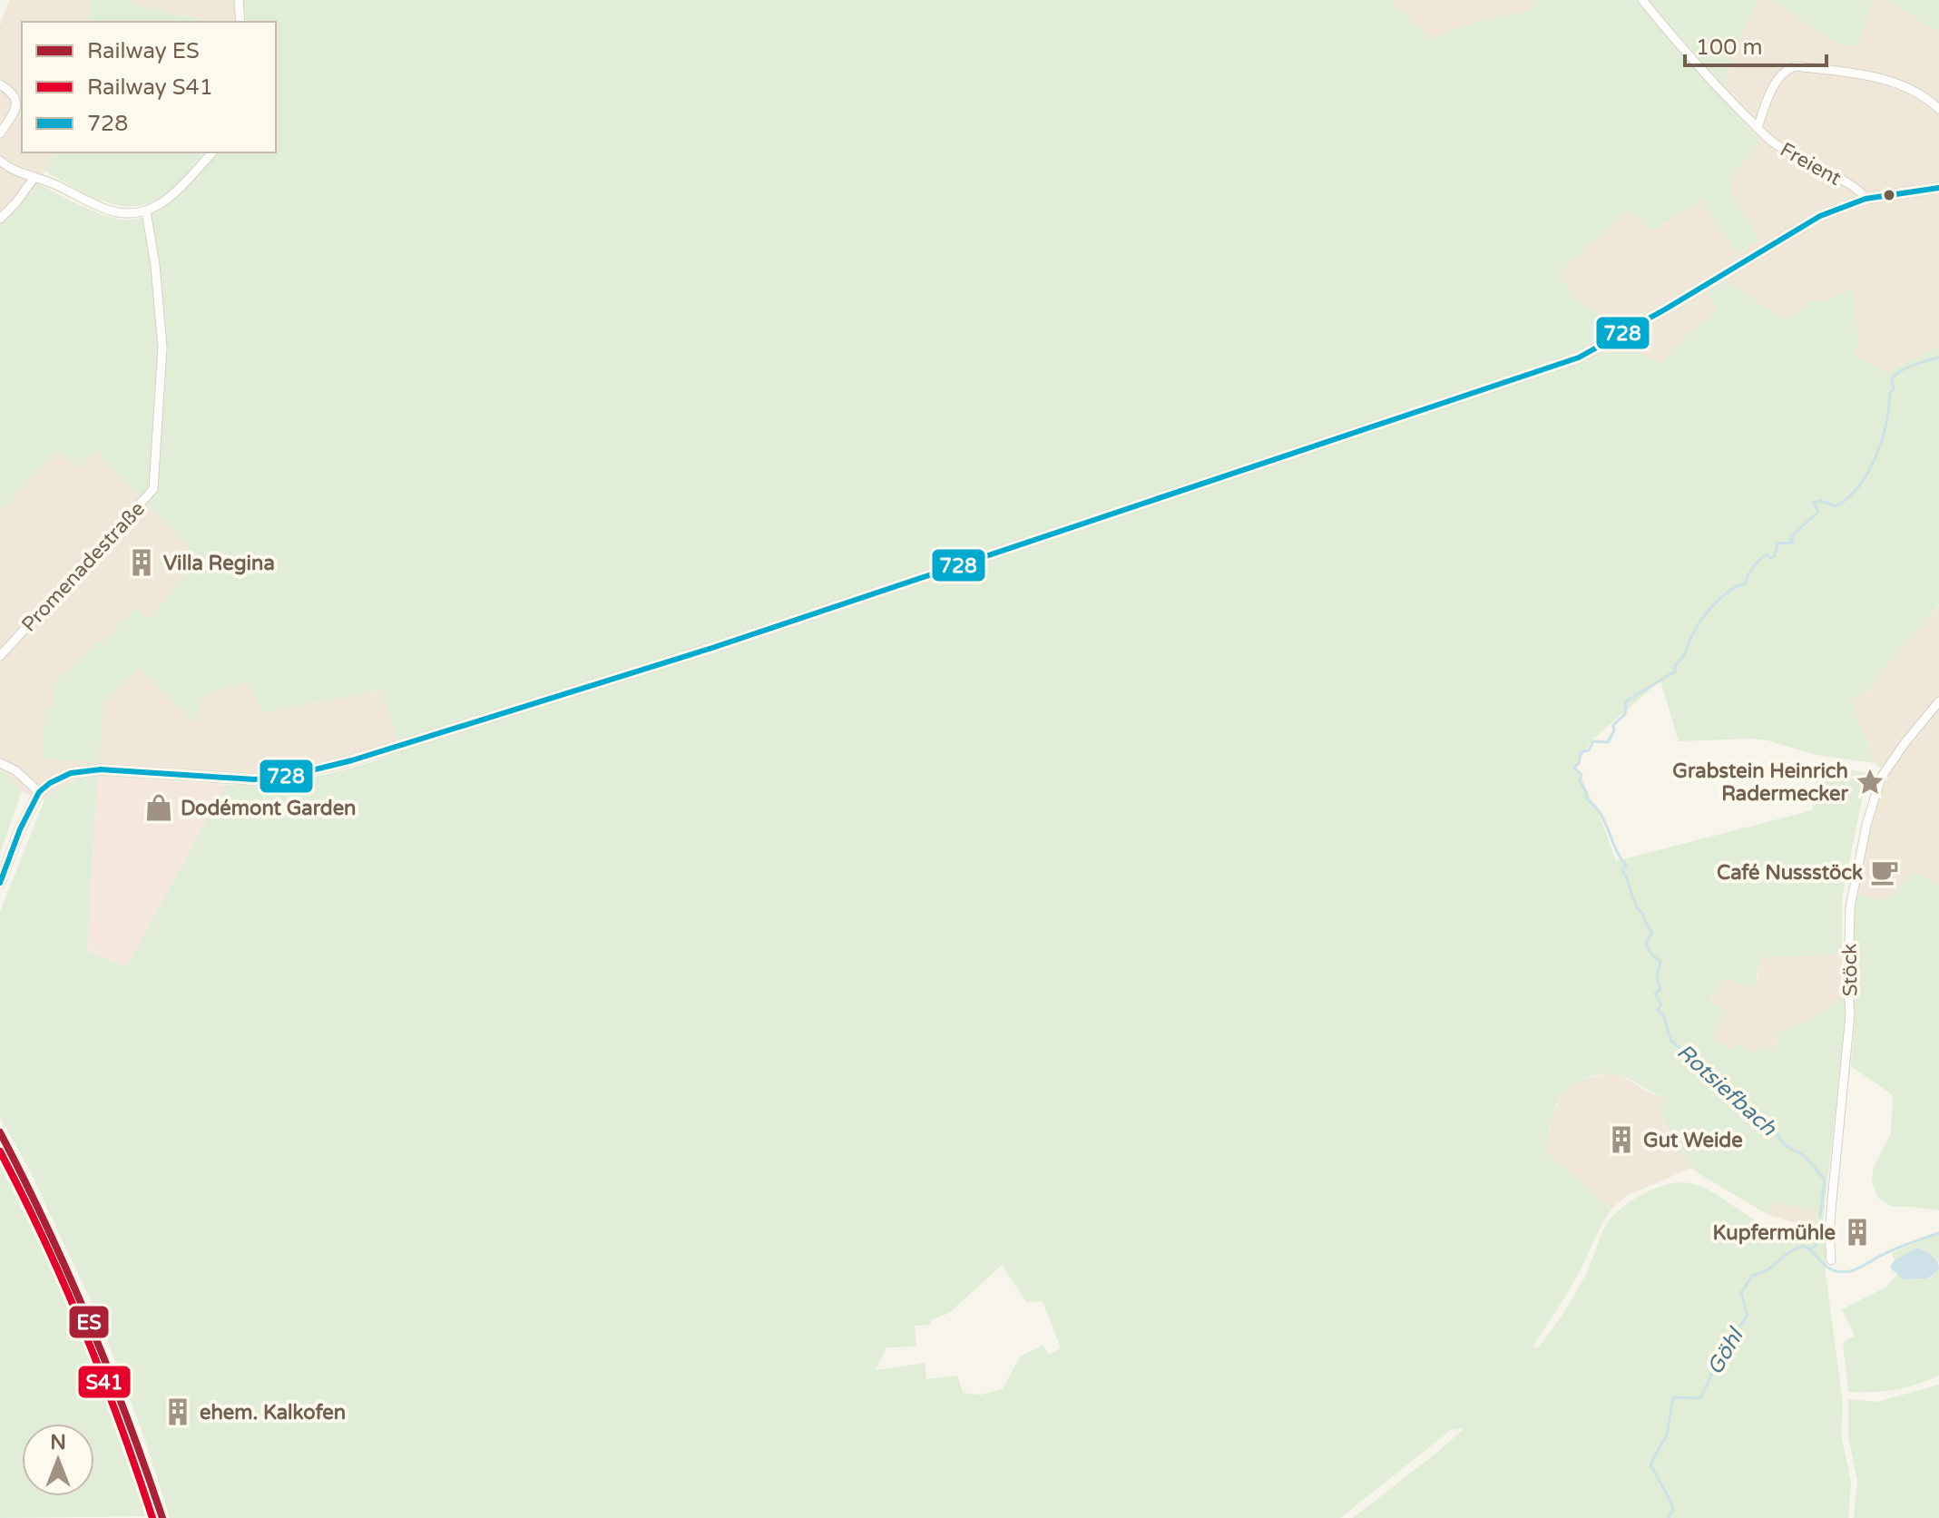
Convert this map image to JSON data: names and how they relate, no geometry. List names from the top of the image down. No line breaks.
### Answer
{"streets":{"street":["Freient","Promenadestraße","Stöck"]},"water":["Rotsiefbach","Göhl"],"places":{"building":["Villa Regina","Gut Weide","Kupfermühle","ehem. Kalkofen"],"place":["Grabstein Heinrich Radermecker"],"shop":["Dodémont Garden"],"cafe":["Café Nussstöck"]},"lines":["transit line 728","rail line ES","rail line S41"],"legend":["Railway ES","Railway S41","728"],"scale_bar":"100 m","north":"top"}
